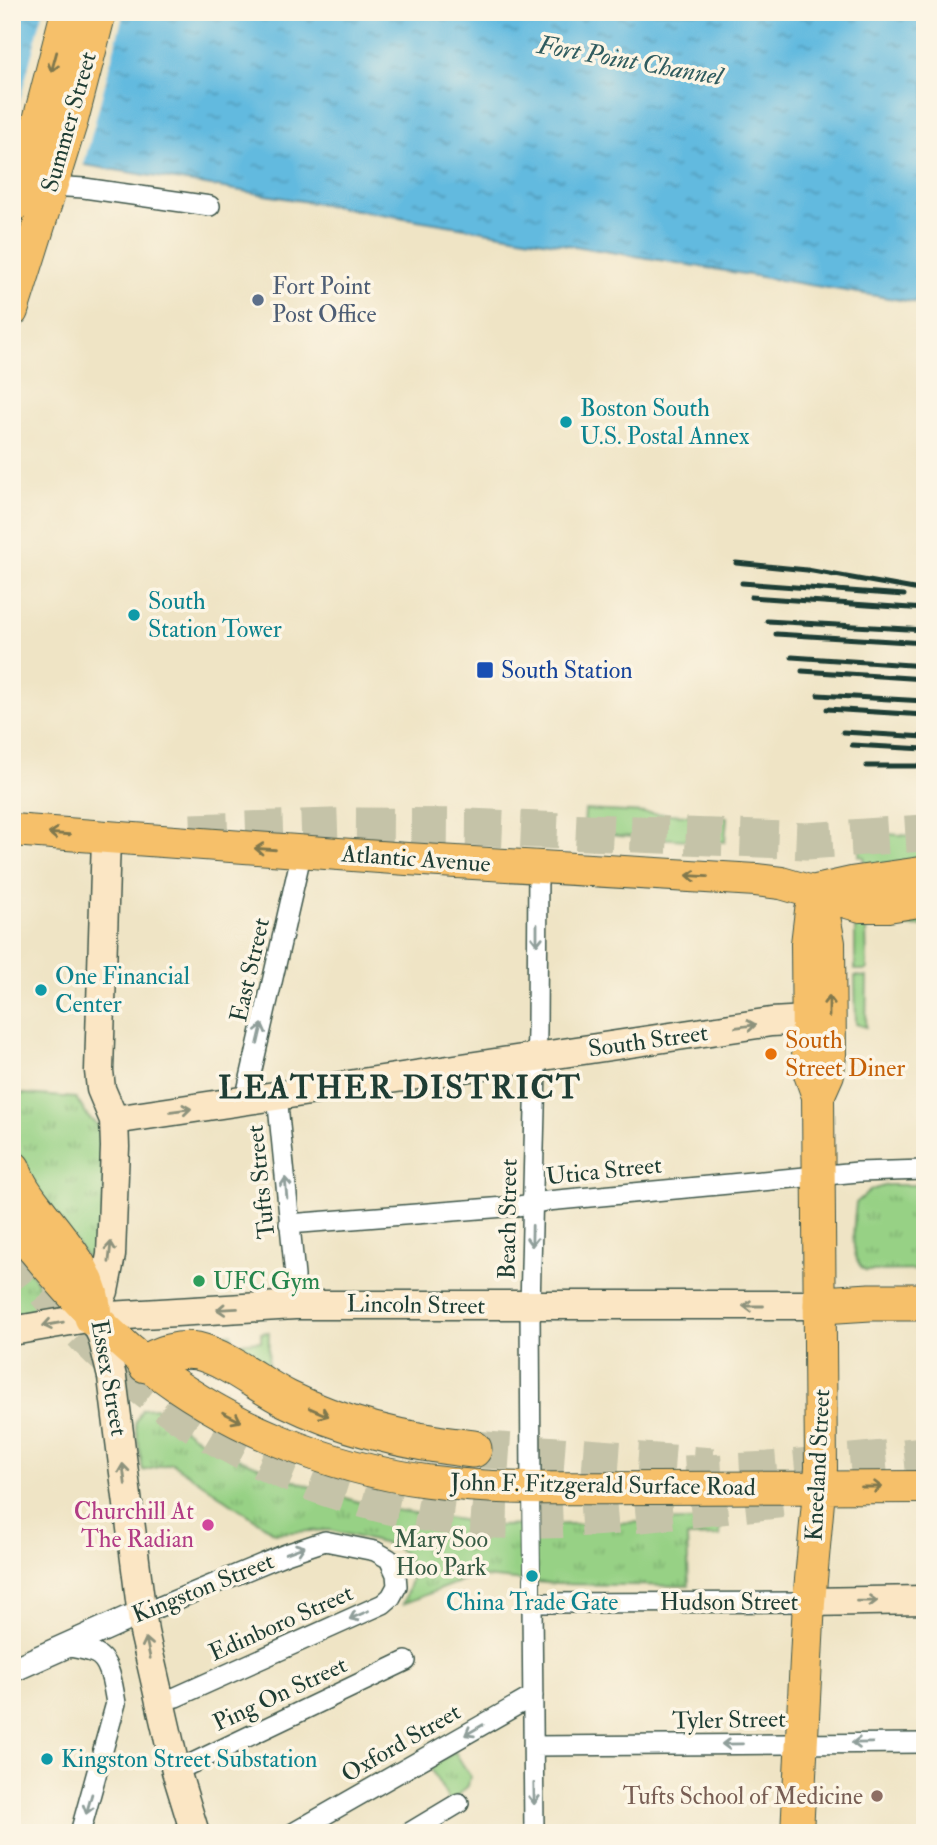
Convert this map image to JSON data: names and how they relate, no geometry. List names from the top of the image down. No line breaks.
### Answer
{"streets":{"main road":["Summer Street","Atlantic Avenue","South Street","Lincoln Street","Essex Street","Kneeland Street","John F. Fitzgerald Surface Road","Hudson Street"],"street":["East Street","Utica Street","Tufts Street","Beach Street","Kingston Street","Edinboro Street","Ping On Street","Tyler Street","Oxford Street"]},"crossings":[["Atlantic Avenue","East Street"],["Atlantic Avenue","Beach Street"],["Atlantic Avenue","Essex Street"],["Atlantic Avenue","Kneeland Street"],["East Street","South Street"],["South Street","Tufts Street"],["South Street","Beach Street"],["South Street","Essex Street"],["South Street","Kneeland Street"],["Utica Street","Tufts Street"],["Utica Street","Beach Street"],["Utica Street","Kneeland Street"],["Tufts Street","Lincoln Street"],["Beach Street","Lincoln Street"],["Beach Street","John F. Fitzgerald Surface Road"],["Beach Street","Hudson Street"],["Beach Street","Tyler Street"],["Beach Street","Oxford Street"],["Lincoln Street","Essex Street"],["Lincoln Street","Kneeland Street"],["Lincoln Street","John F. Fitzgerald Surface Road"],["Essex Street","John F. Fitzgerald Surface Road"],["Essex Street","Kingston Street"],["Essex Street","Edinboro Street"],["Essex Street","Ping On Street"],["Kneeland Street","John F. Fitzgerald Surface Road"],["Kneeland Street","Hudson Street"],["Kneeland Street","Tyler Street"],["Kingston Street","Edinboro Street"]],"one_way":["Atlantic Avenue","East Street","South Street","Tufts Street","Beach Street","Lincoln Street","Essex Street","John F. Fitzgerald Surface Road","Kingston Street","Edinboro Street","Tyler Street","Oxford Street"],"districts":["LEATHER DISTRICT"],"water":["Fort Point Channel"],"parks":["Mary Soo Hoo Park"],"places":{"other":["Fort Point Post Office","Boston South U.S. Postal Annex","South Station Tower","One Financial Center","South Street Diner","UFC Gym","Churchill At The Radian","China Trade Gate","Kingston Street Substation","Tufts School of Medicine"],"transit":["South Station"]}}
